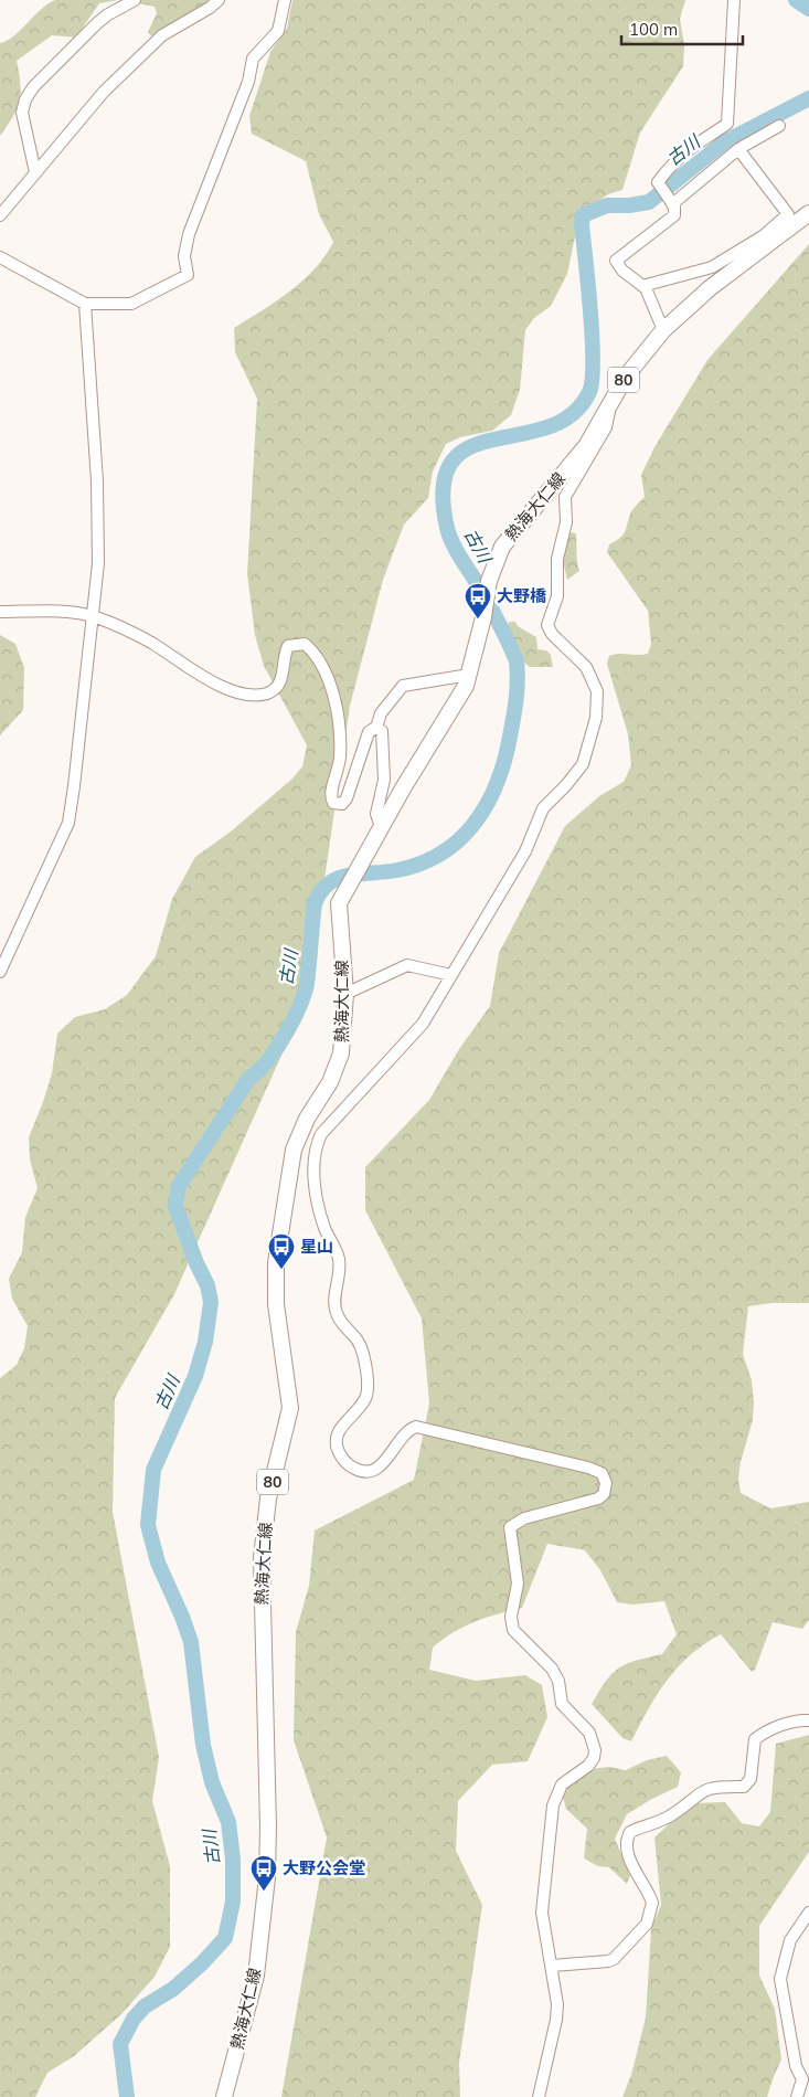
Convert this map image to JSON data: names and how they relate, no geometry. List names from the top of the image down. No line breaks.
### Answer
{"streets":{"main road":["80","熱海大仁線"]},"water":["古川"],"places":{"bus stop":["大野橋","星山","大野公会堂"]},"scale_bar":"100 m"}
